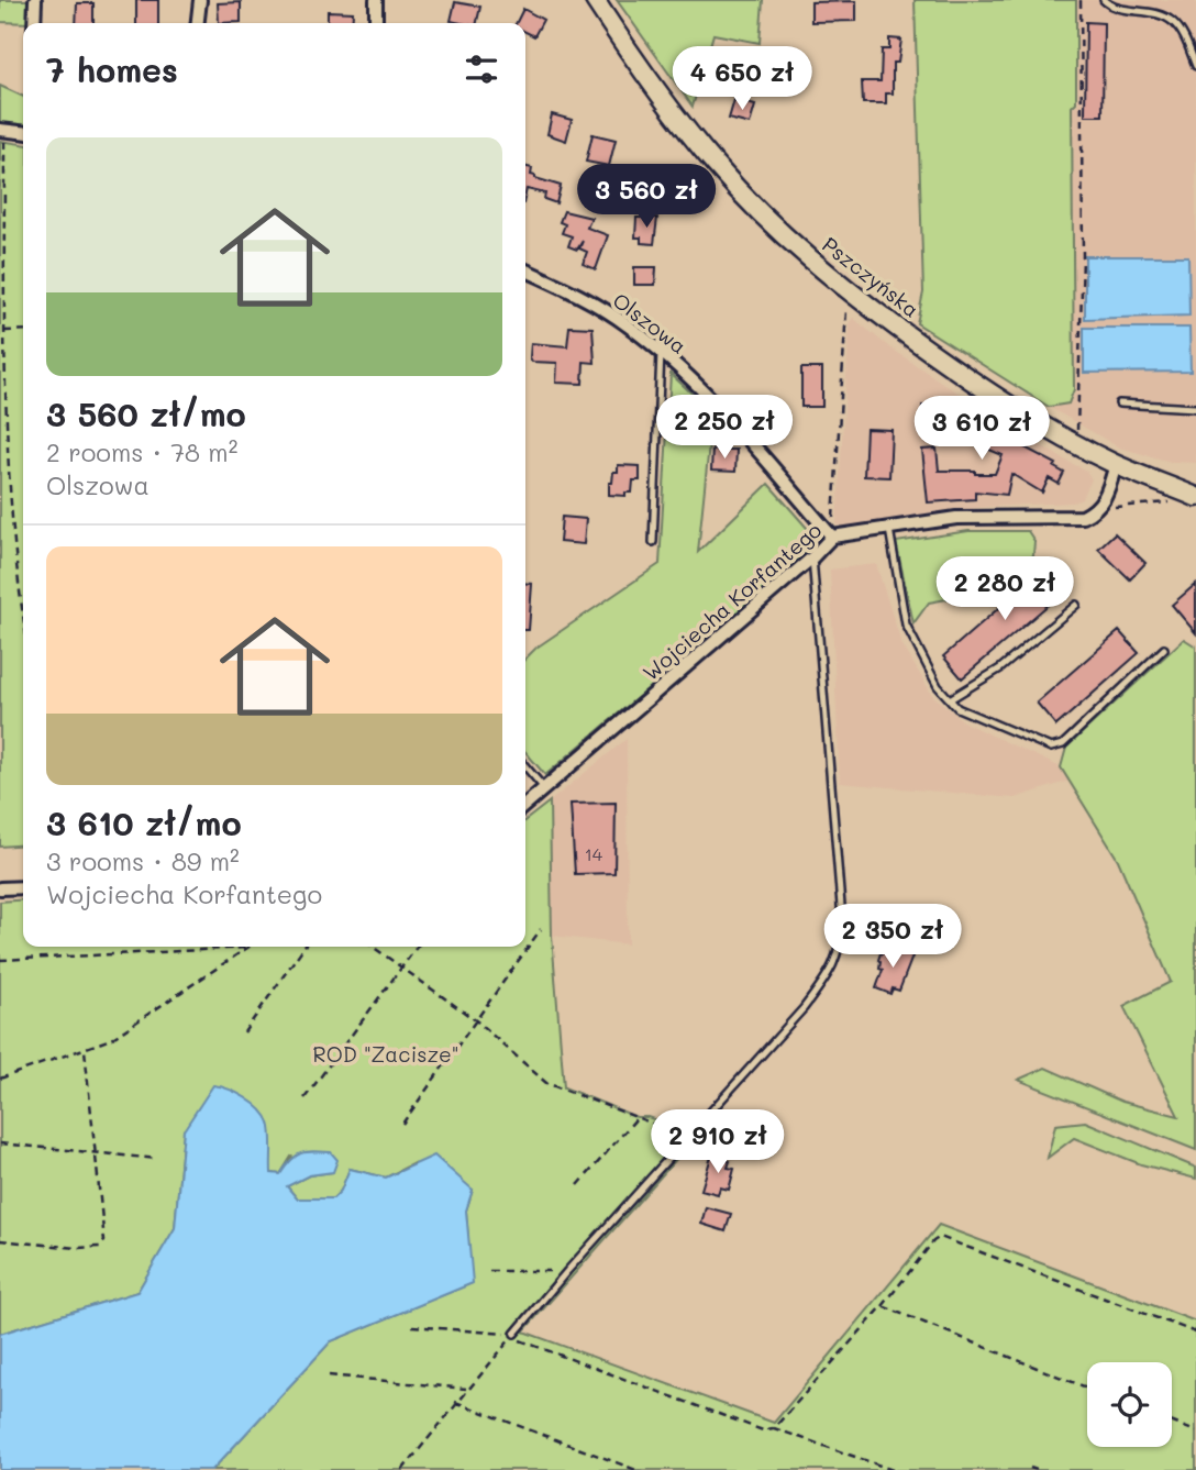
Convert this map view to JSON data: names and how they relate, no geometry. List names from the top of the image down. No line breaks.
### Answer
{"streets":{"main road":["Pszczyńska"],"street":["Olszowa","Wojciecha Korfantego"]},"crossings":[["Pszczyńska","Wojciecha Korfantego"],["Olszowa","Wojciecha Korfantego"]],"parks":["ROD \"Zacisze\""],"house_numbers":["14"],"page":{"heading":"7 homes","price":["4 650 zł","3 560 zł","2 250 zł","3 610 zł","2 280 zł","2 350 zł","2 910 zł"],"list":[{"name":"3 560 zł/mo","note":"2 rooms · 78 m² · Olszowa"},{"name":"3 610 zł/mo","note":"3 rooms · 89 m² · Wojciecha Korfantego"}]}}
